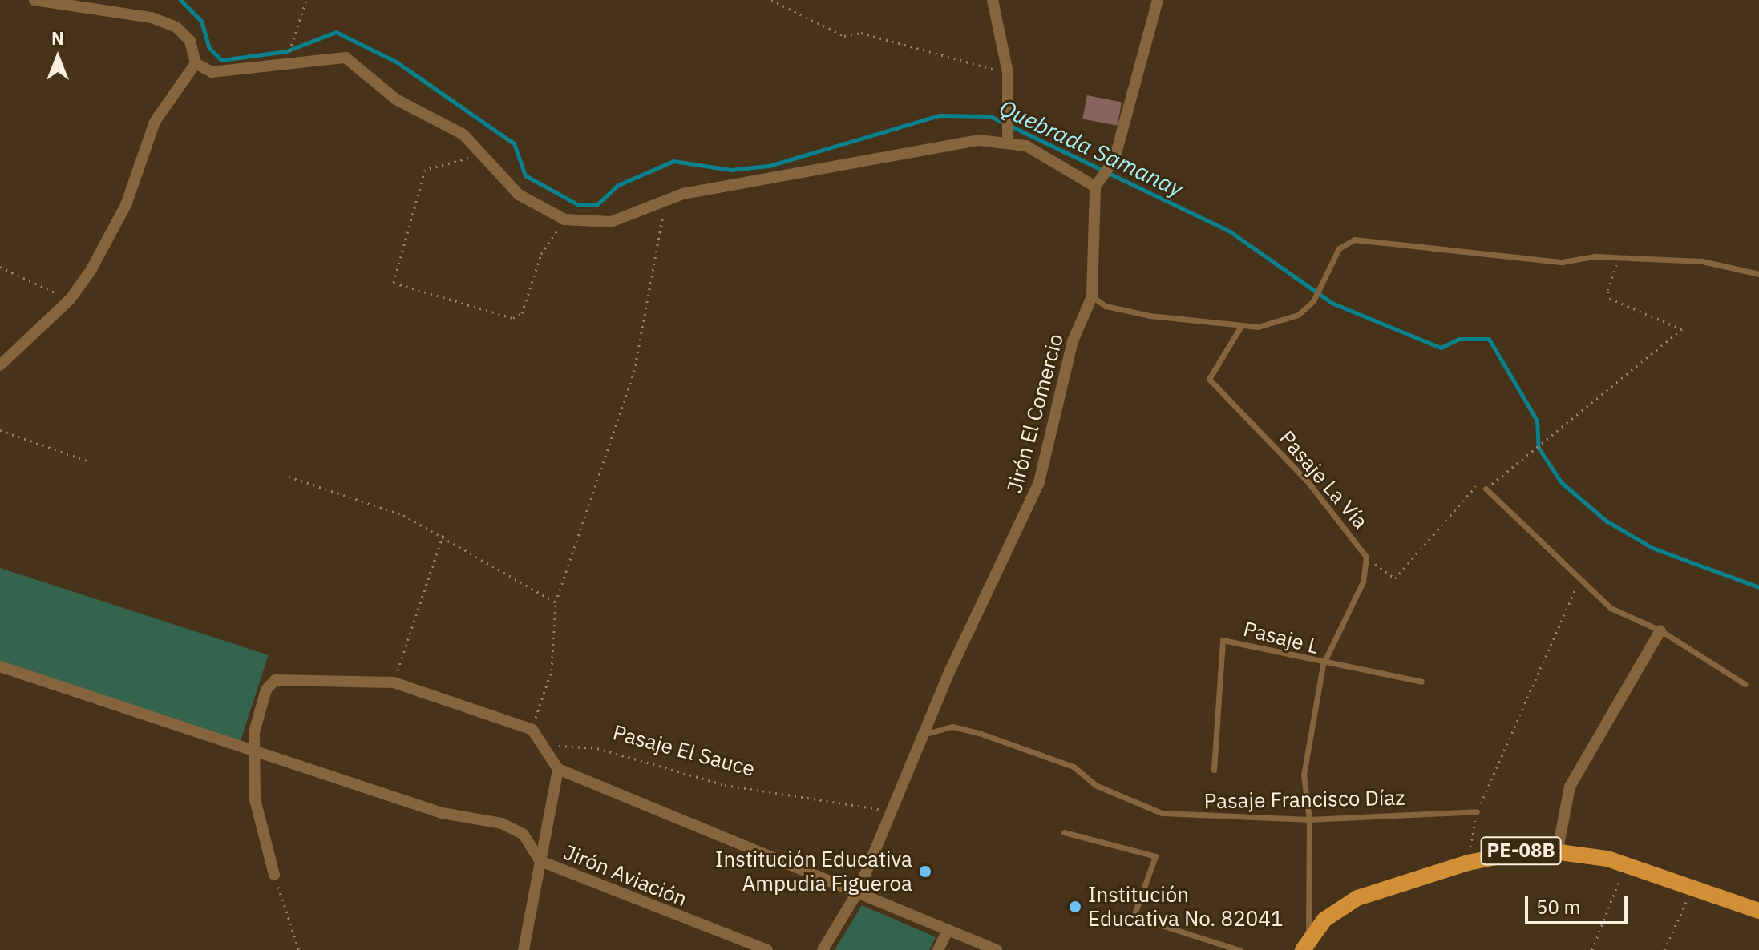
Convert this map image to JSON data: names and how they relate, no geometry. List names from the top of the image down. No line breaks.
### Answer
{"streets":{"main road":["PE-08B"],"street":["Jirón El Comercio","Jirón Aviación"],"lane":["Pasaje La Vía","Pasaje L","Pasaje Francisco Díaz"],"path":["Pasaje El Sauce"]},"crossings":[["Jirón El Comercio","Pasaje El Sauce"],["Jirón El Comercio","Pasaje Francisco Díaz"],["Pasaje La Vía","Pasaje L"],["Pasaje La Vía","Pasaje Francisco Díaz"],["Pasaje La Vía","PE-08B"]],"water":["Quebrada Samanay"],"places":["Institución Educativa Ampudia Figueroa","Institución Educativa No. 82041"],"scale_bar":"50 m","north":"top"}
